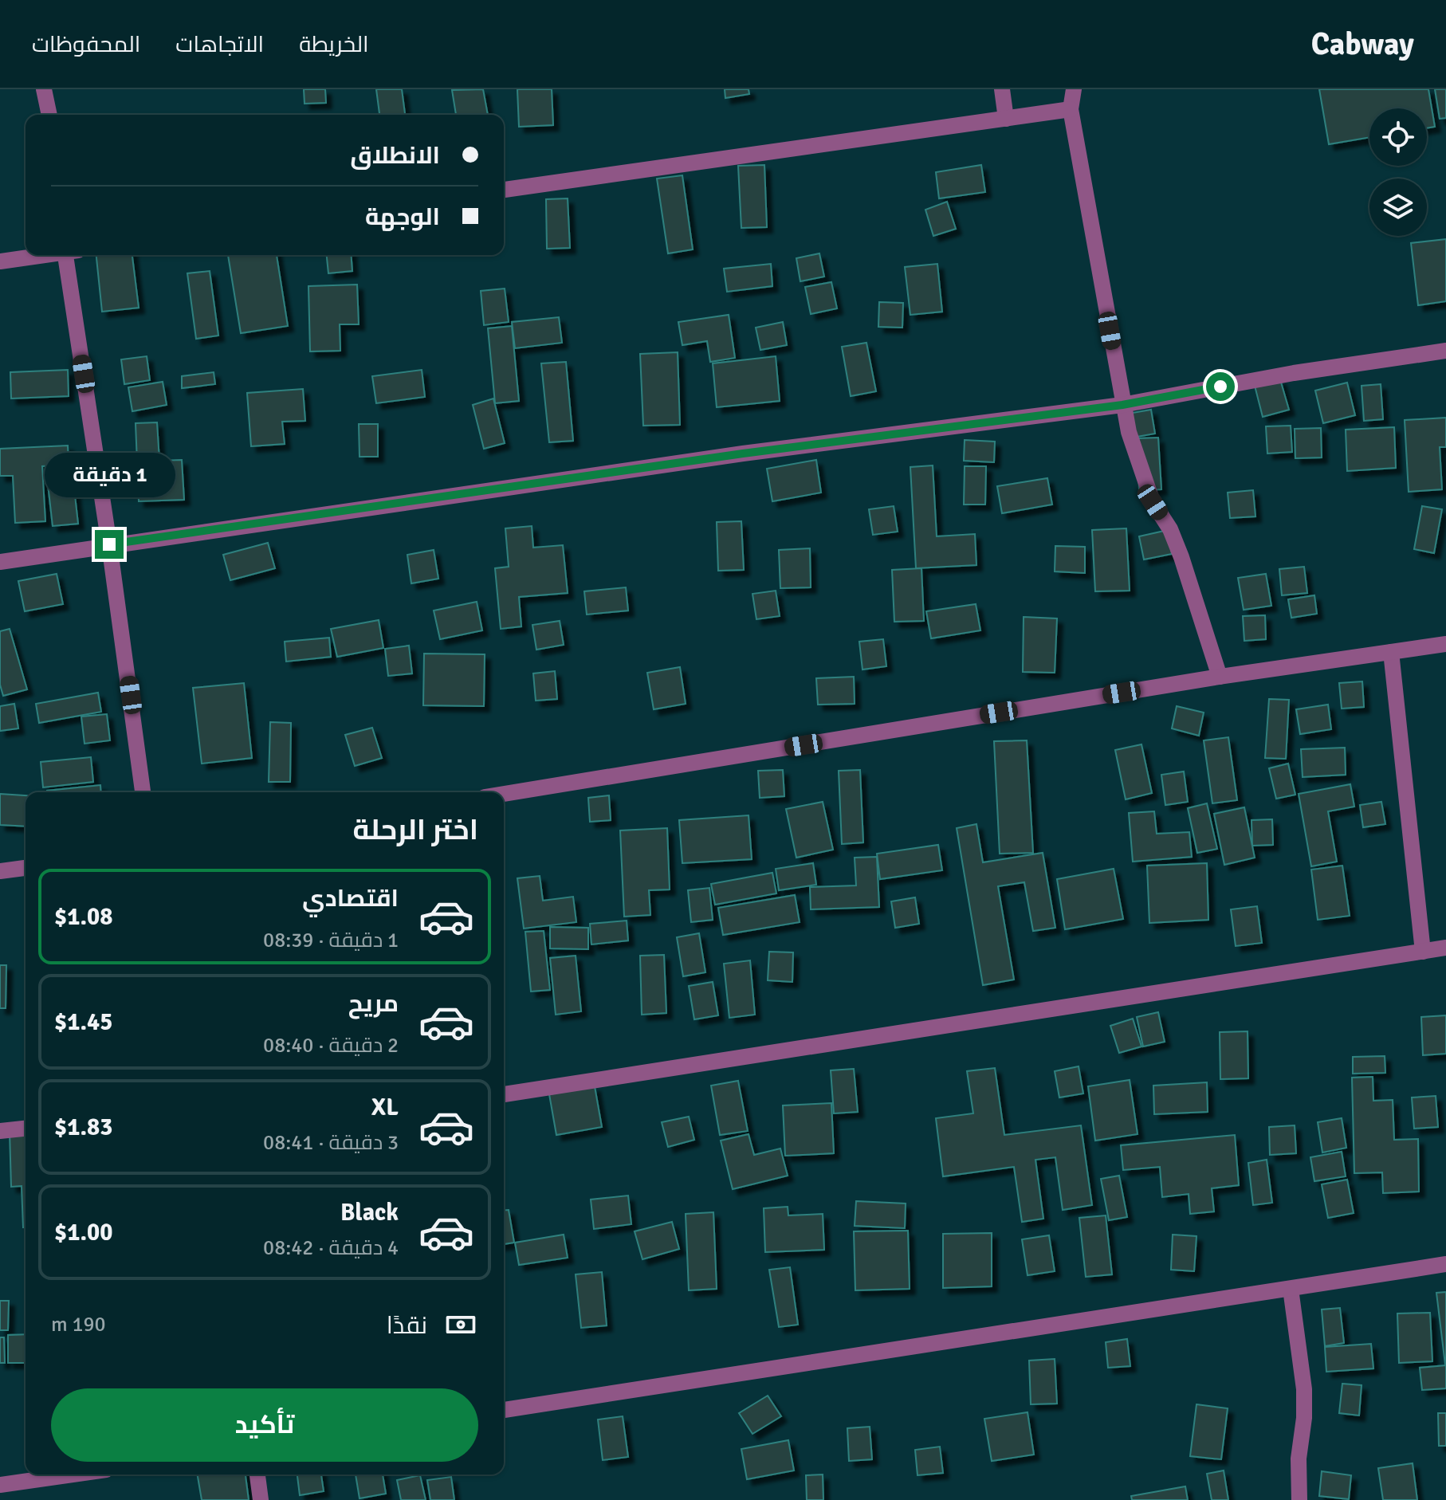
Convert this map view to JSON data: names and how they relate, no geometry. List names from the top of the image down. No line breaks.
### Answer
{"page":{"header":"Cabway","nav":["الخريطة","الاتجاهات","المحفوظات"],"banner":["الانطلاق","الوجهة"],"bubble":"1 دقيقة","heading":"اختر الرحلة","list":[{"name":"اقتصادي","note":"1 دقيقة · 08:39","value":"$1.08"},{"name":"مريح","note":"2 دقيقة · 08:40","value":"$1.45"},{"name":"XL","note":"3 دقيقة · 08:41","value":"$1.83"},{"name":"Black","note":"4 دقيقة · 08:42","value":"$1.00"}],"pay":["نقدًا","190 m"],"buttons":"تأكيد"}}
